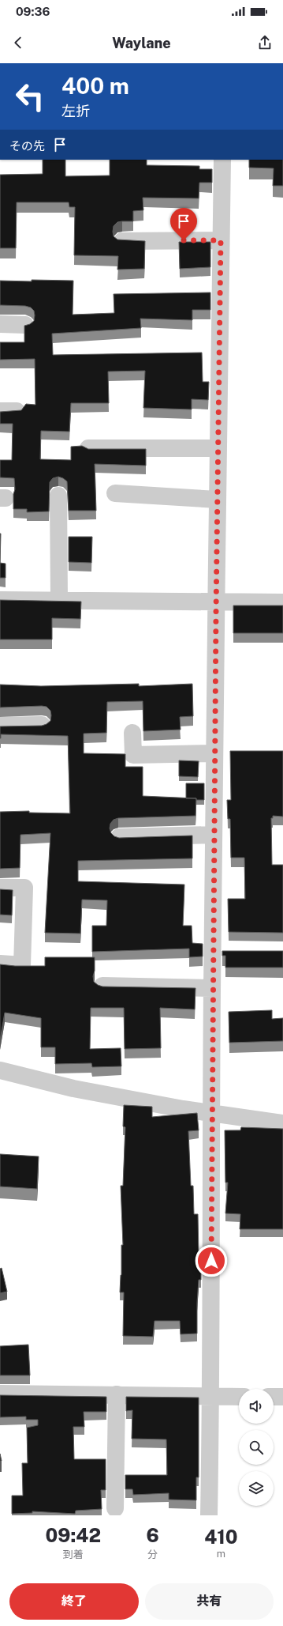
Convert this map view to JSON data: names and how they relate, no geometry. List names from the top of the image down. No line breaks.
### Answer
{"page":{"status":"09:36","header":"Waylane","turn":["400 m","左折"],"then":"その先","eta":["09:42","到着","6","分","410","m"],"buttons":["終了","共有"]}}
